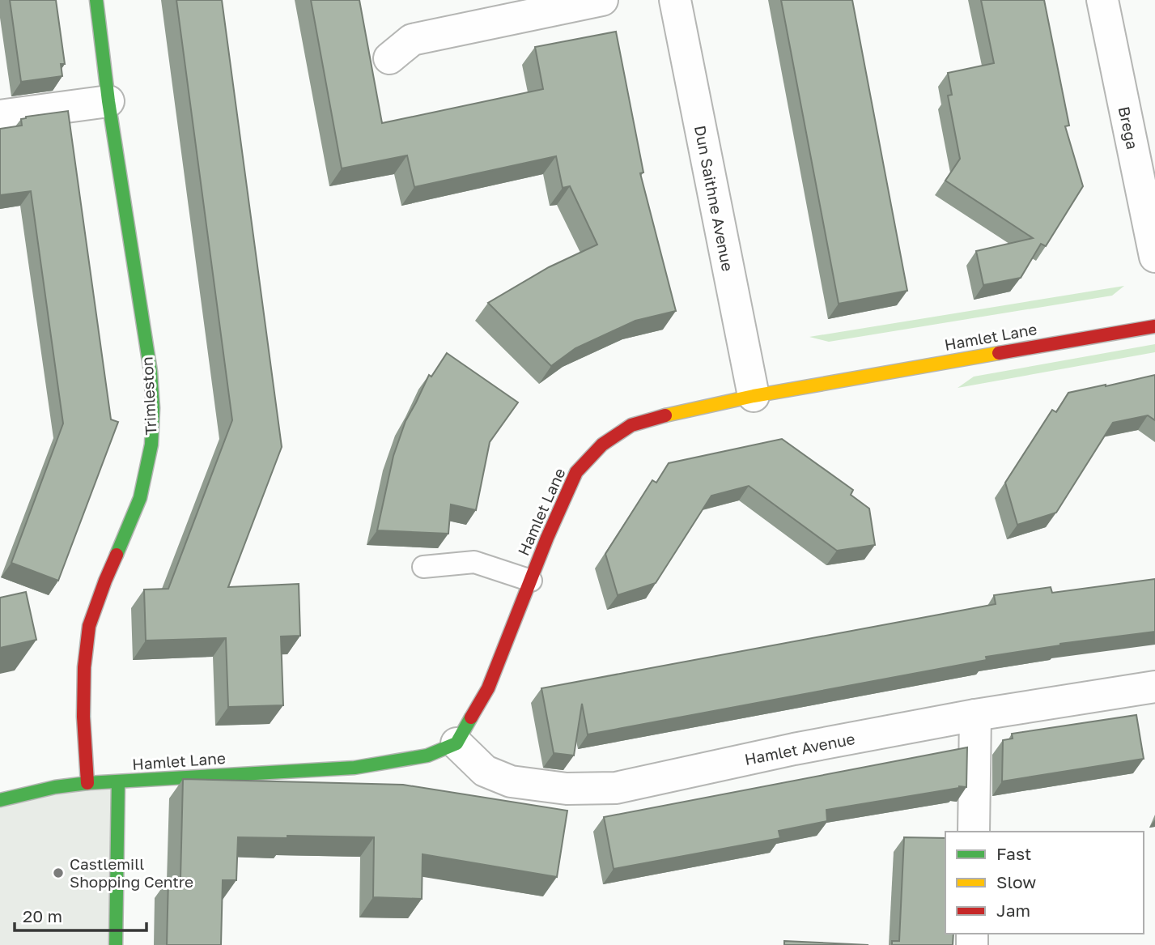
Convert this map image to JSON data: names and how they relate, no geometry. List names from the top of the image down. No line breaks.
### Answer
{"streets":{"street":["Brega","Dun Saithne Avenue","Hamlet Lane","Trimleston","Hamlet Avenue"]},"crossings":[["Dun Saithne Avenue","Hamlet Lane"],["Hamlet Lane","Trimleston"],["Hamlet Lane","Hamlet Avenue"]],"places":["Castlemill Shopping Centre"],"legend":["Fast","Slow","Jam"],"scale_bar":"20 m"}
